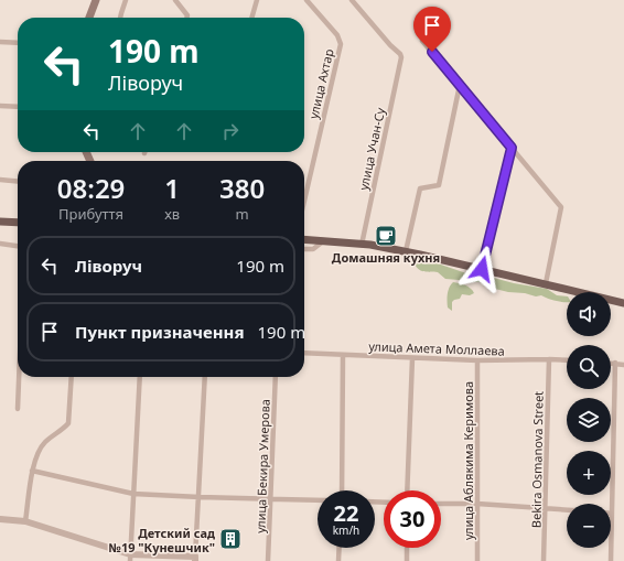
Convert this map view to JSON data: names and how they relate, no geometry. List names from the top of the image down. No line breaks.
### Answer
{"streets":{"street":["улица Ахтар","улица Учан-Су","улица Амета Моллаева","Bekira Osmanova Street","улица Аблякима Керимова","улица Бекира Умерова"]},"crossings":[["улица Амета Моллаева","Bekira Osmanova Street"],["улица Амета Моллаева","улица Аблякима Керимова"]],"places":{"cafe":["Домашняя кухня"],"building":["Детский сад №19 \"Кунешчик\""]},"page":{"turn":["190 m","Ліворуч"],"eta":["08:29","Прибуття","1","хв","380","m"],"list":[{"name":"Ліворуч","value":"190 m"},{"name":"Пункт призначення","value":"190 m"}],"map_buttons":["+","−"],"speed":"22 km/h","limit":"30"}}
